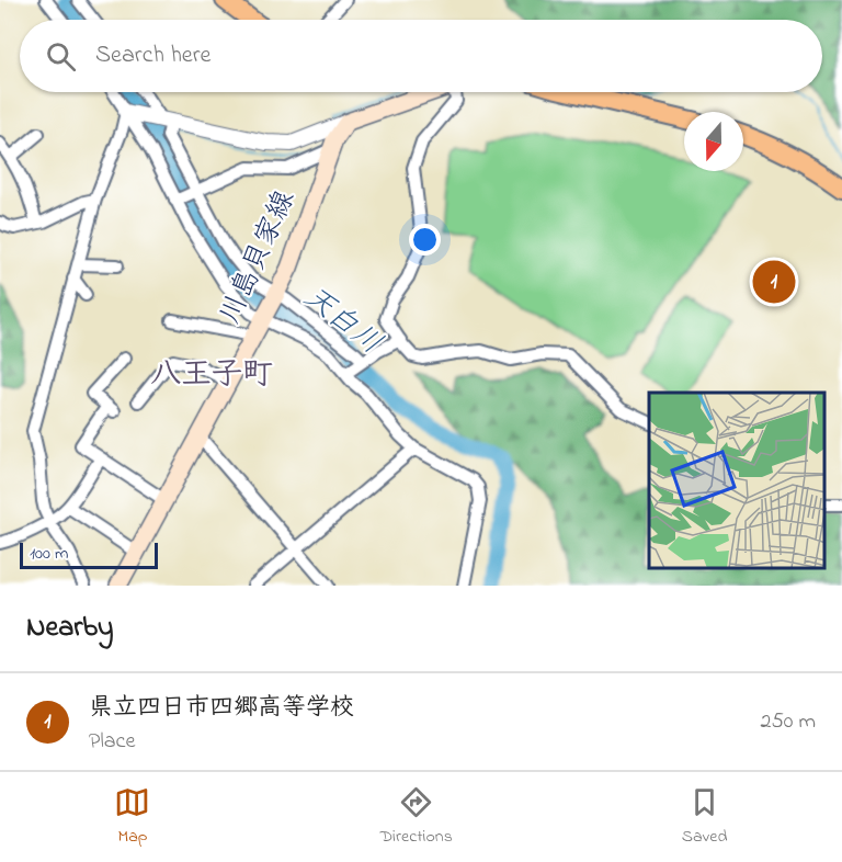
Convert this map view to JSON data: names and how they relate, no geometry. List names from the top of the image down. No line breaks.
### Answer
{"streets":{"main road":["川島貝家線"]},"districts":["八王子町"],"water":["天白川"],"scale_bar":"100 m","north":"bottom","page":{"search":"Search here","pins":"1","scale":"100 m","heading":"Nearby","list":[{"mark":"1","name":"県立四日市四郷高等学校","note":"Place","value":"250 m"}],"nav":["Map","Directions","Saved"]}}
